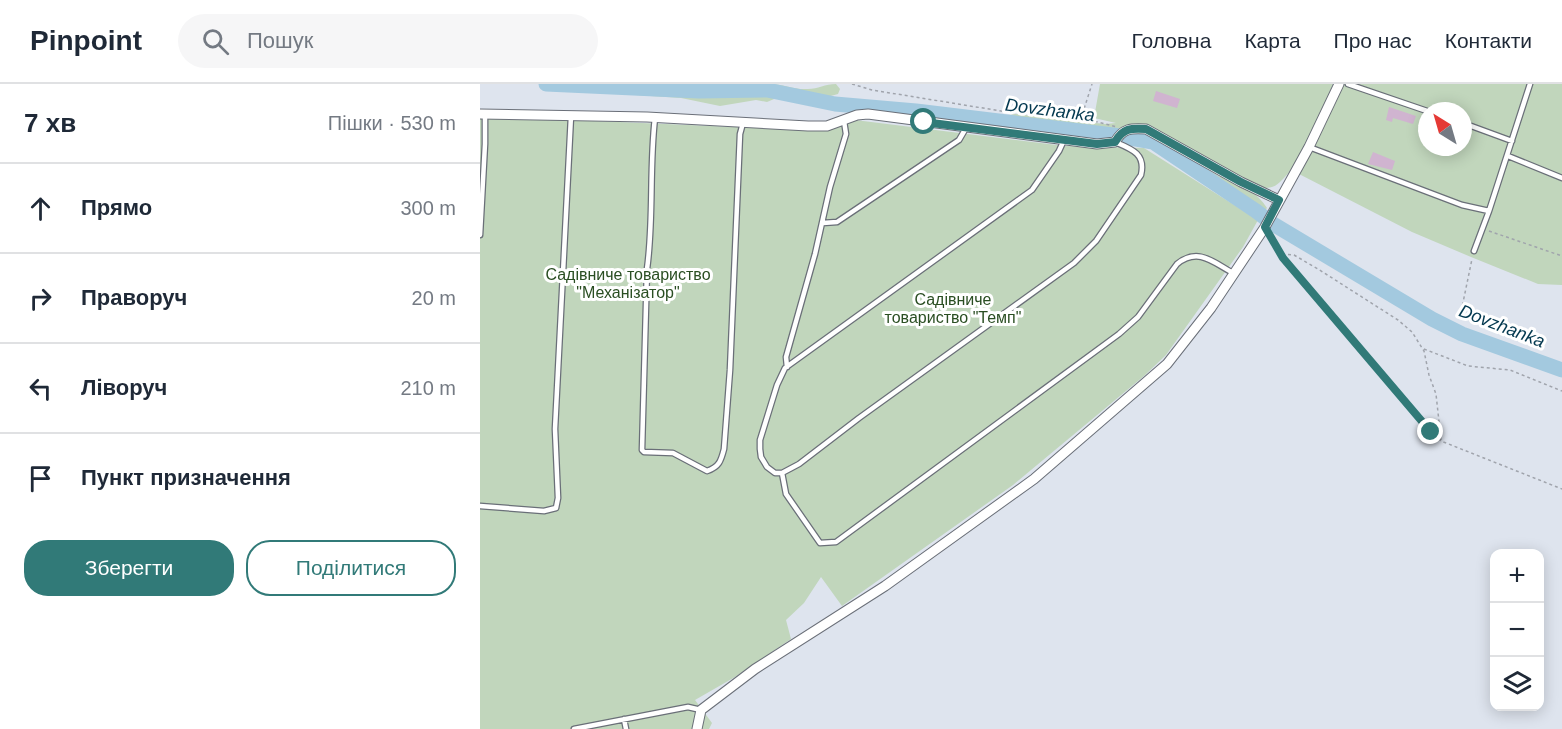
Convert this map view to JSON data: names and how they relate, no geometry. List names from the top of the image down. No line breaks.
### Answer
{"water":["Dovzhanka"],"parks":["Садівниче товариство \"Механізатор\"","Садівниче товариство \"Темп\""],"north":"top left","page":{"header":"Pinpoint","search":"Пошук","nav":["Головна","Карта","Про нас","Контакти"],"heading":["7 хв","Пішки · 530 m"],"list":[["Прямо","300 m"],["Праворуч","20 m"],["Ліворуч","210 m"],"Пункт призначення"],"buttons":["Зберегти","Поділитися"],"map_buttons":["+","−"]}}
